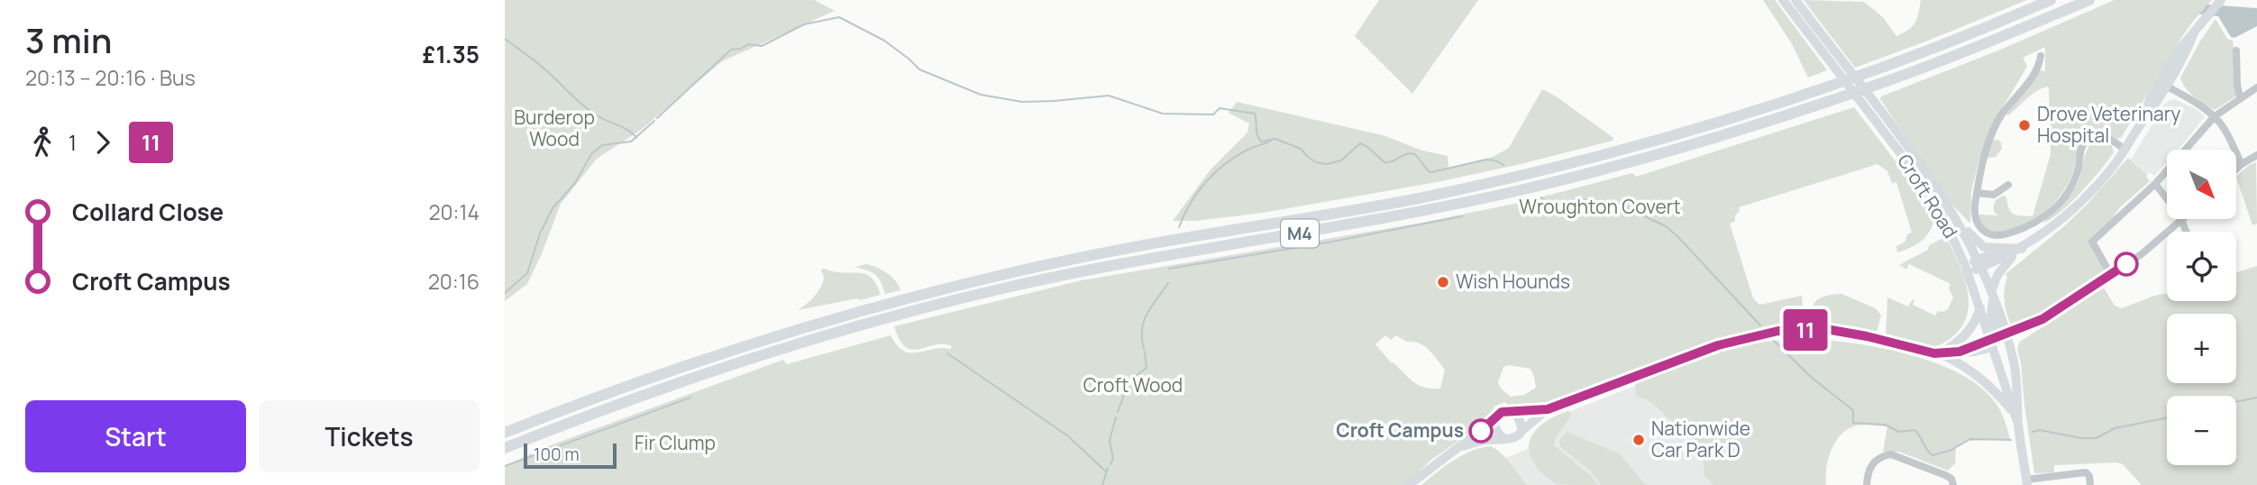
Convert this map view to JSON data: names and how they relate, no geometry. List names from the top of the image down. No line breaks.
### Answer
{"streets":{"highway":["M4"],"main road":["Croft Road"]},"parks":["Burderop Wood","Wroughton Covert","Croft Wood","Fir Clump"],"places":["Drove Veterinary Hospital","Wish Hounds","Croft Campus","Nationwide Car Park D"],"lines":["bus line 11"],"scale_bar":"100 m","north":"bottom right","page":{"heading":["3 min","20:13 – 20:16 · Bus","£1.35"],"on_map":"11","legs":["1","11"],"map_buttons":["+","−"],"list":[{"name":"Collard Close","value":"20:14"},{"name":"Croft Campus","value":"20:16"}],"buttons":["Start","Tickets"],"scale":"100 m"}}
